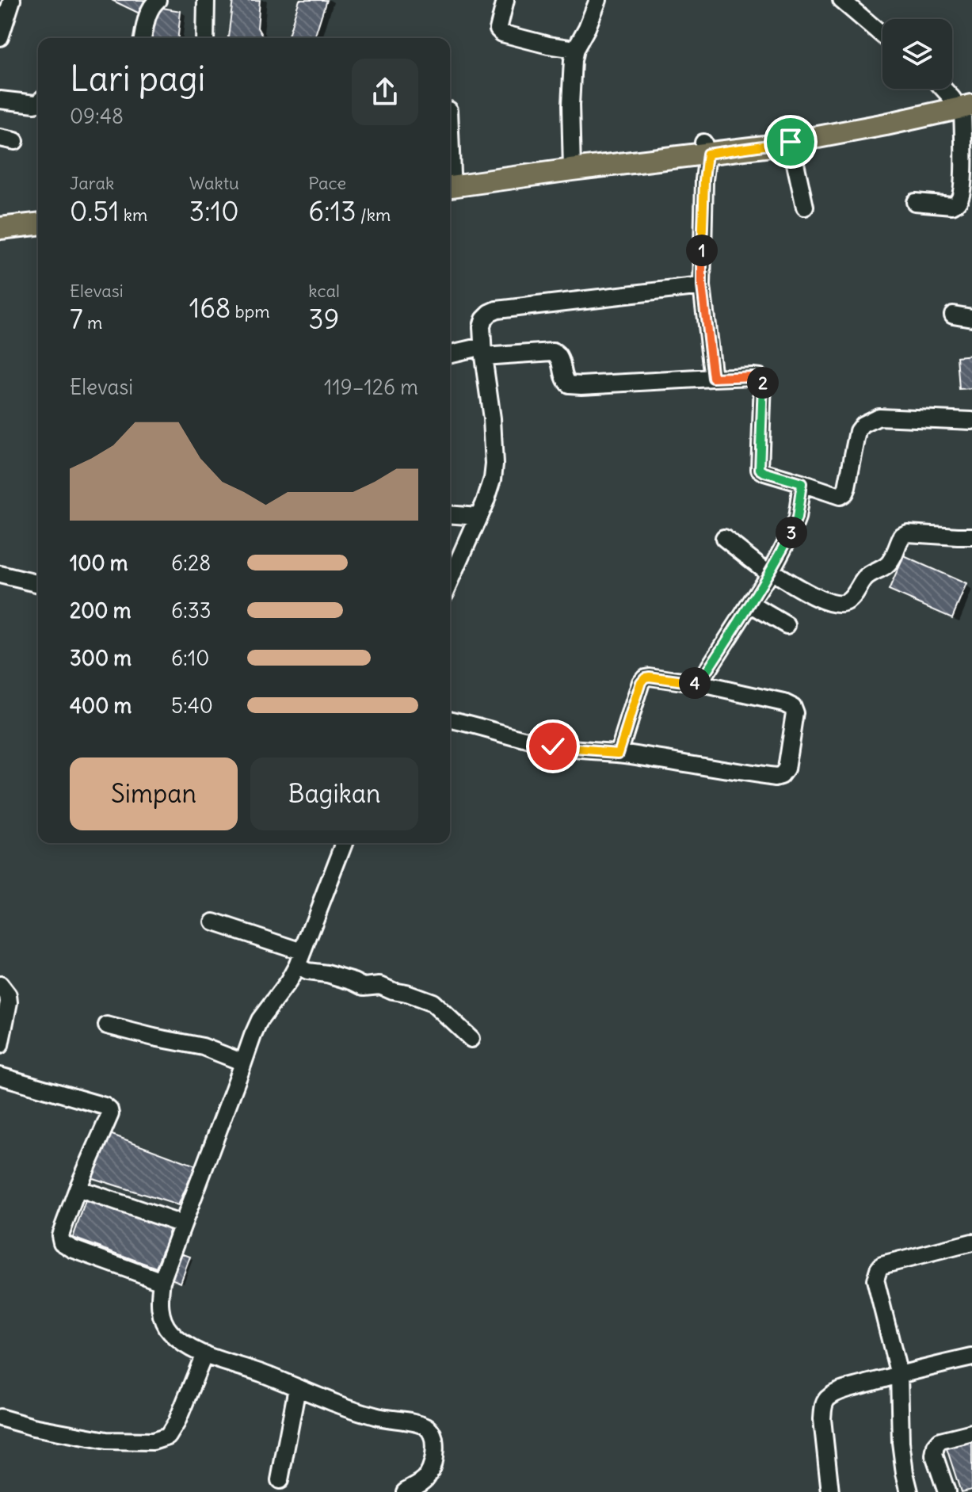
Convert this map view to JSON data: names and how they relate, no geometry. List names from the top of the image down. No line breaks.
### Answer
{"page":{"heading":["Lari pagi","09:48"],"stats":[["Jarak","0.51 km"],["Waktu","3:10"],["Pace","6:13 /km"],["Elevasi","7 m"],["168 bpm"],["kcal","39"]],"pins":["1","2","3","4"],"chart":["Elevasi","119–126 m"],"list":[{"name":"100 m","note":"6:28"},{"name":"200 m","note":"6:33"},{"name":"300 m","note":"6:10"},{"name":"400 m","note":"5:40"}],"buttons":["Simpan","Bagikan"]}}
